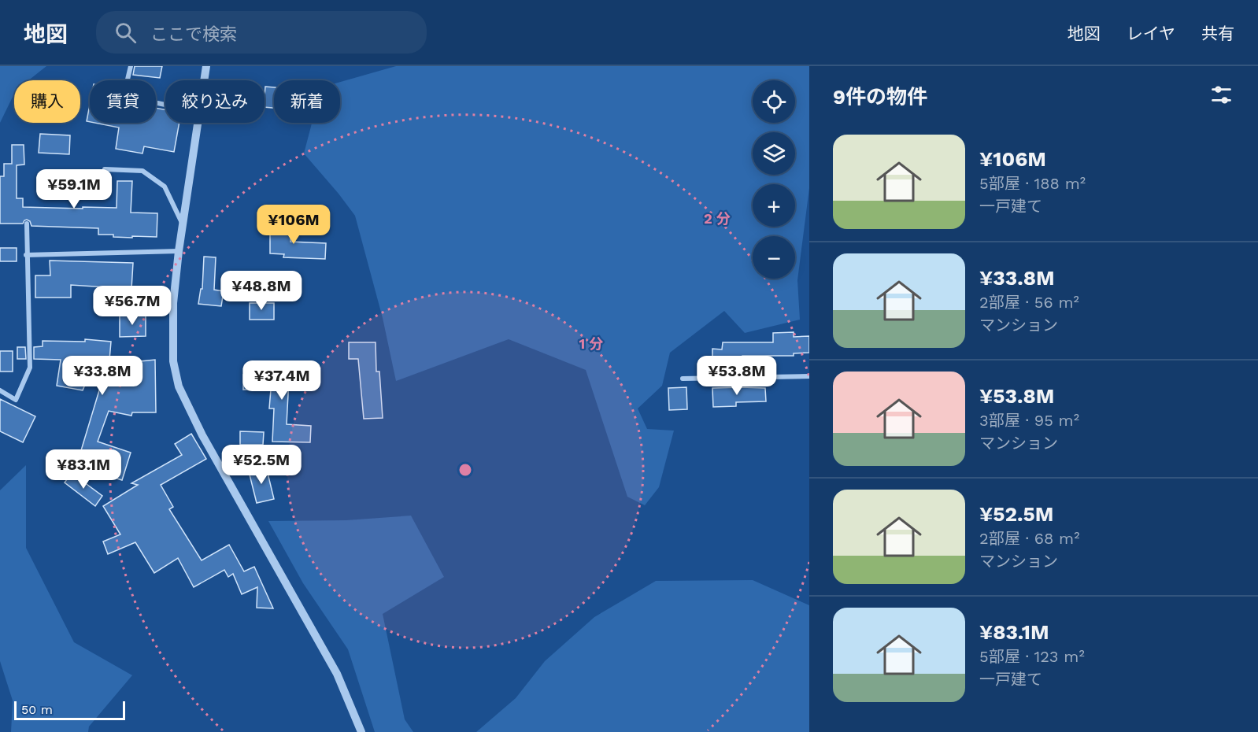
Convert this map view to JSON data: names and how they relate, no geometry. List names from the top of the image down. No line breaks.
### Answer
{"scale_bar":"50 m","page":{"header":"地図","search":"ここで検索","nav":["地図","レイヤ","共有"],"heading":"9件の物件","map_buttons":["+","−"],"chip":["購入","賃貸","絞り込み","新着"],"list":[{"name":"¥106M","note":"5部屋 · 188 m² · 一戸建て"},{"name":"¥33.8M","note":"2部屋 · 56 m² · マンション"},{"name":"¥53.8M","note":"3部屋 · 95 m² · マンション"},{"name":"¥52.5M","note":"2部屋 · 68 m² · マンション"},{"name":"¥83.1M","note":"5部屋 · 123 m² · 一戸建て"}],"price":["¥59.1M","¥106M","¥48.8M","¥56.7M","¥33.8M","¥53.8M","¥37.4M","¥52.5M","¥83.1M"],"scale":"50 m"},"rings":["2 分","1 分"]}
